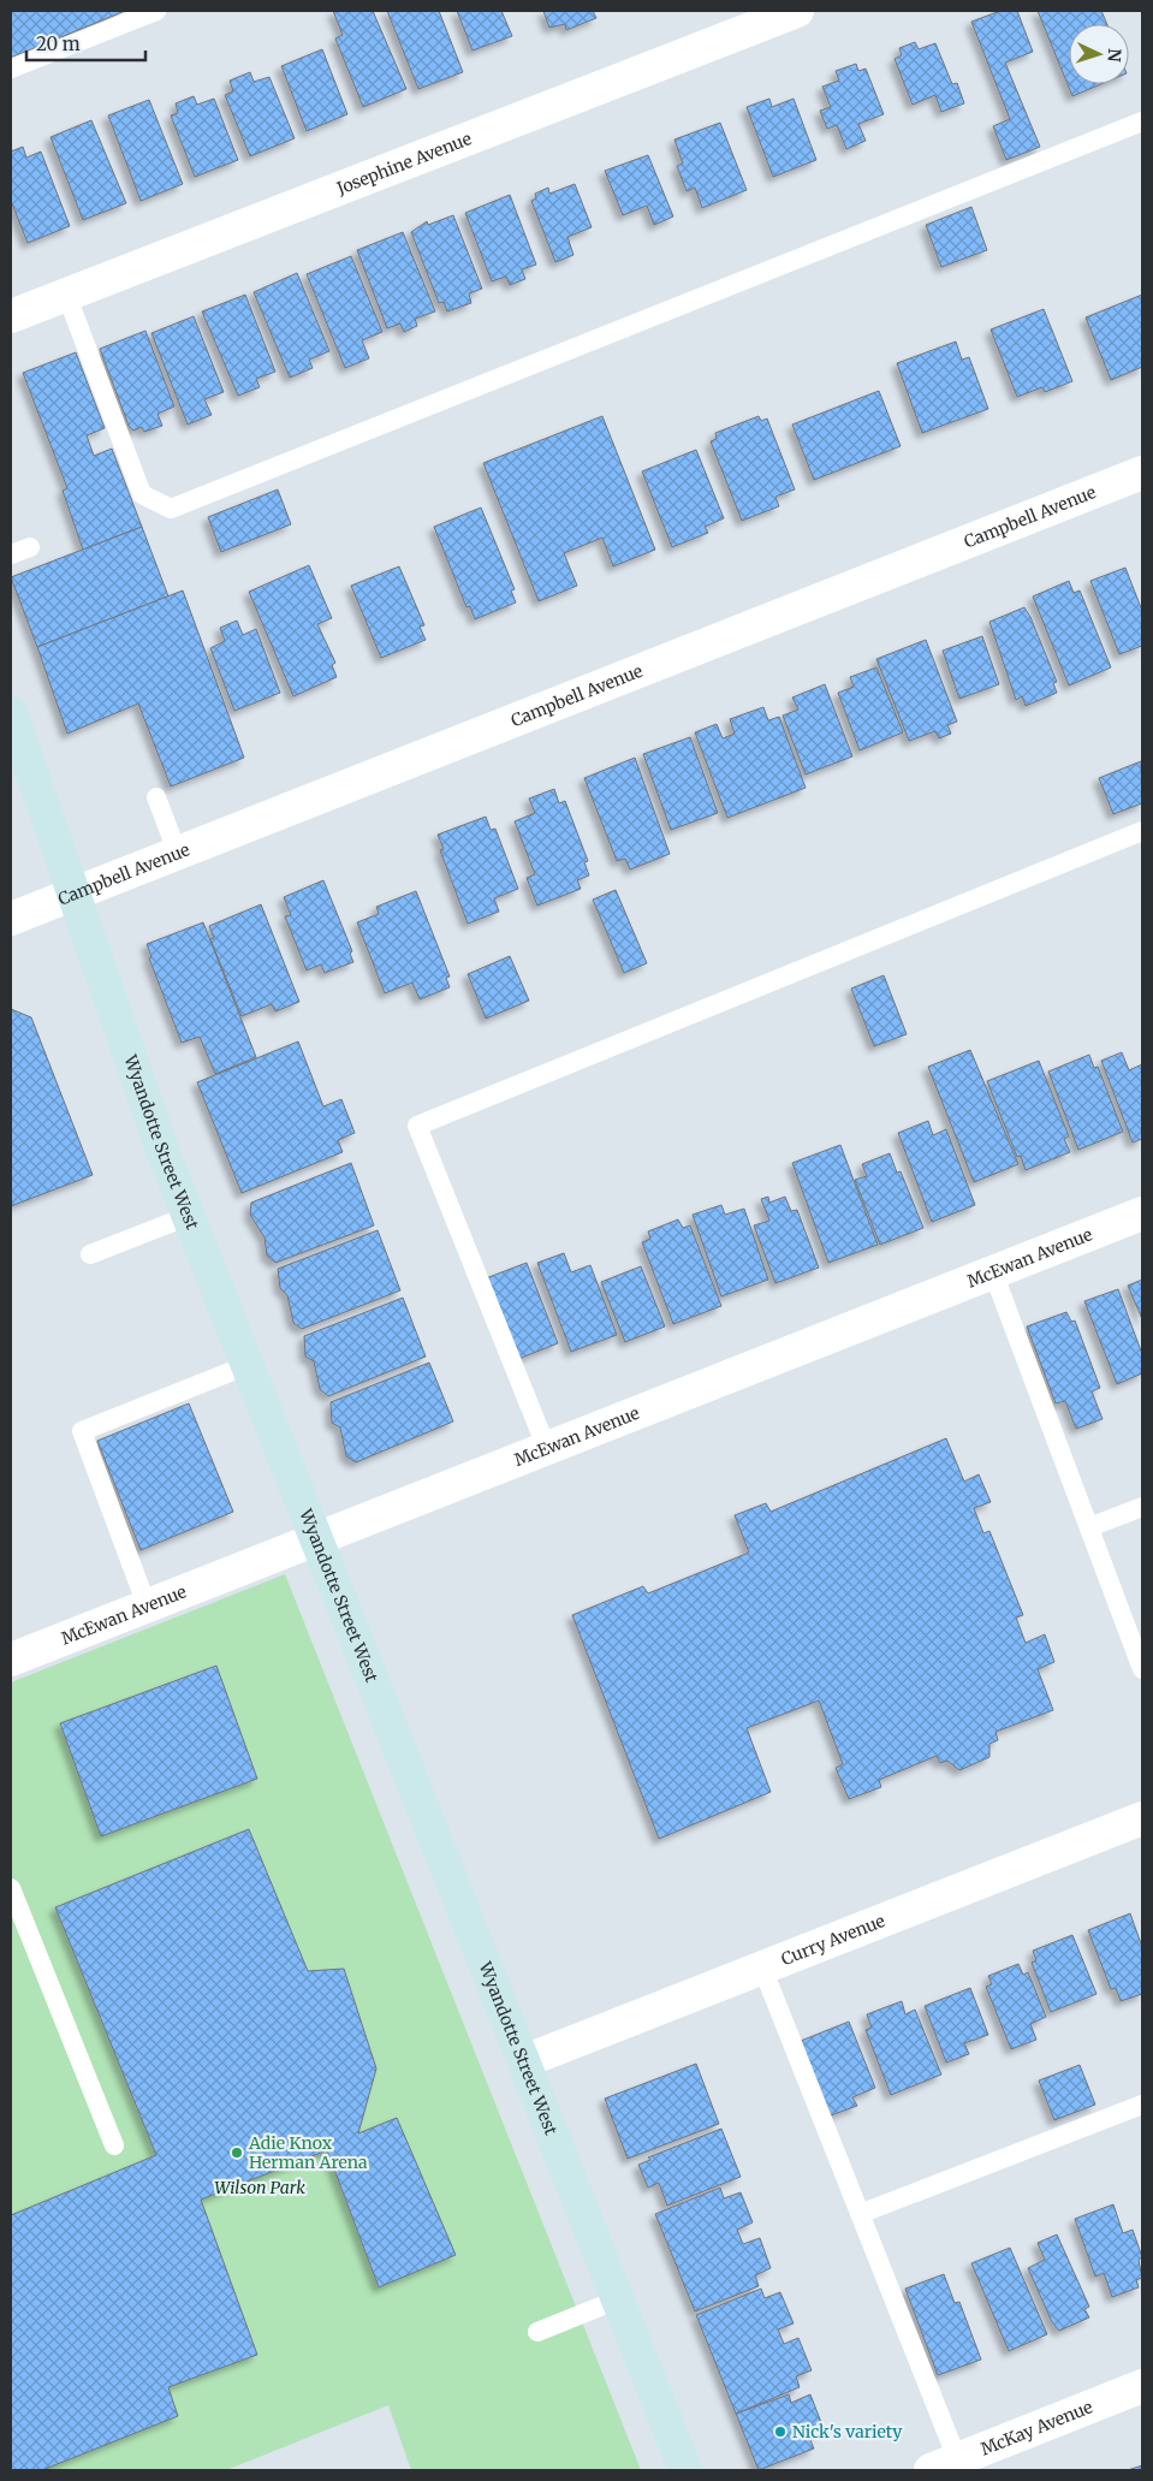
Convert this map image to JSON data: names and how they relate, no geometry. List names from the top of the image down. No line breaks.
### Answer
{"streets":{"main road":["Wyandotte Street West"],"street":["Josephine Avenue","Campbell Avenue","McEwan Avenue","Curry Avenue","McKay Avenue"]},"crossings":[["Campbell Avenue","Wyandotte Street West"],["Wyandotte Street West","McEwan Avenue"],["Wyandotte Street West","Curry Avenue"]],"parks":["Wilson Park"],"places":["Adie Knox Herman Arena","Nick's variety"],"scale_bar":"20 m","north":"right"}
